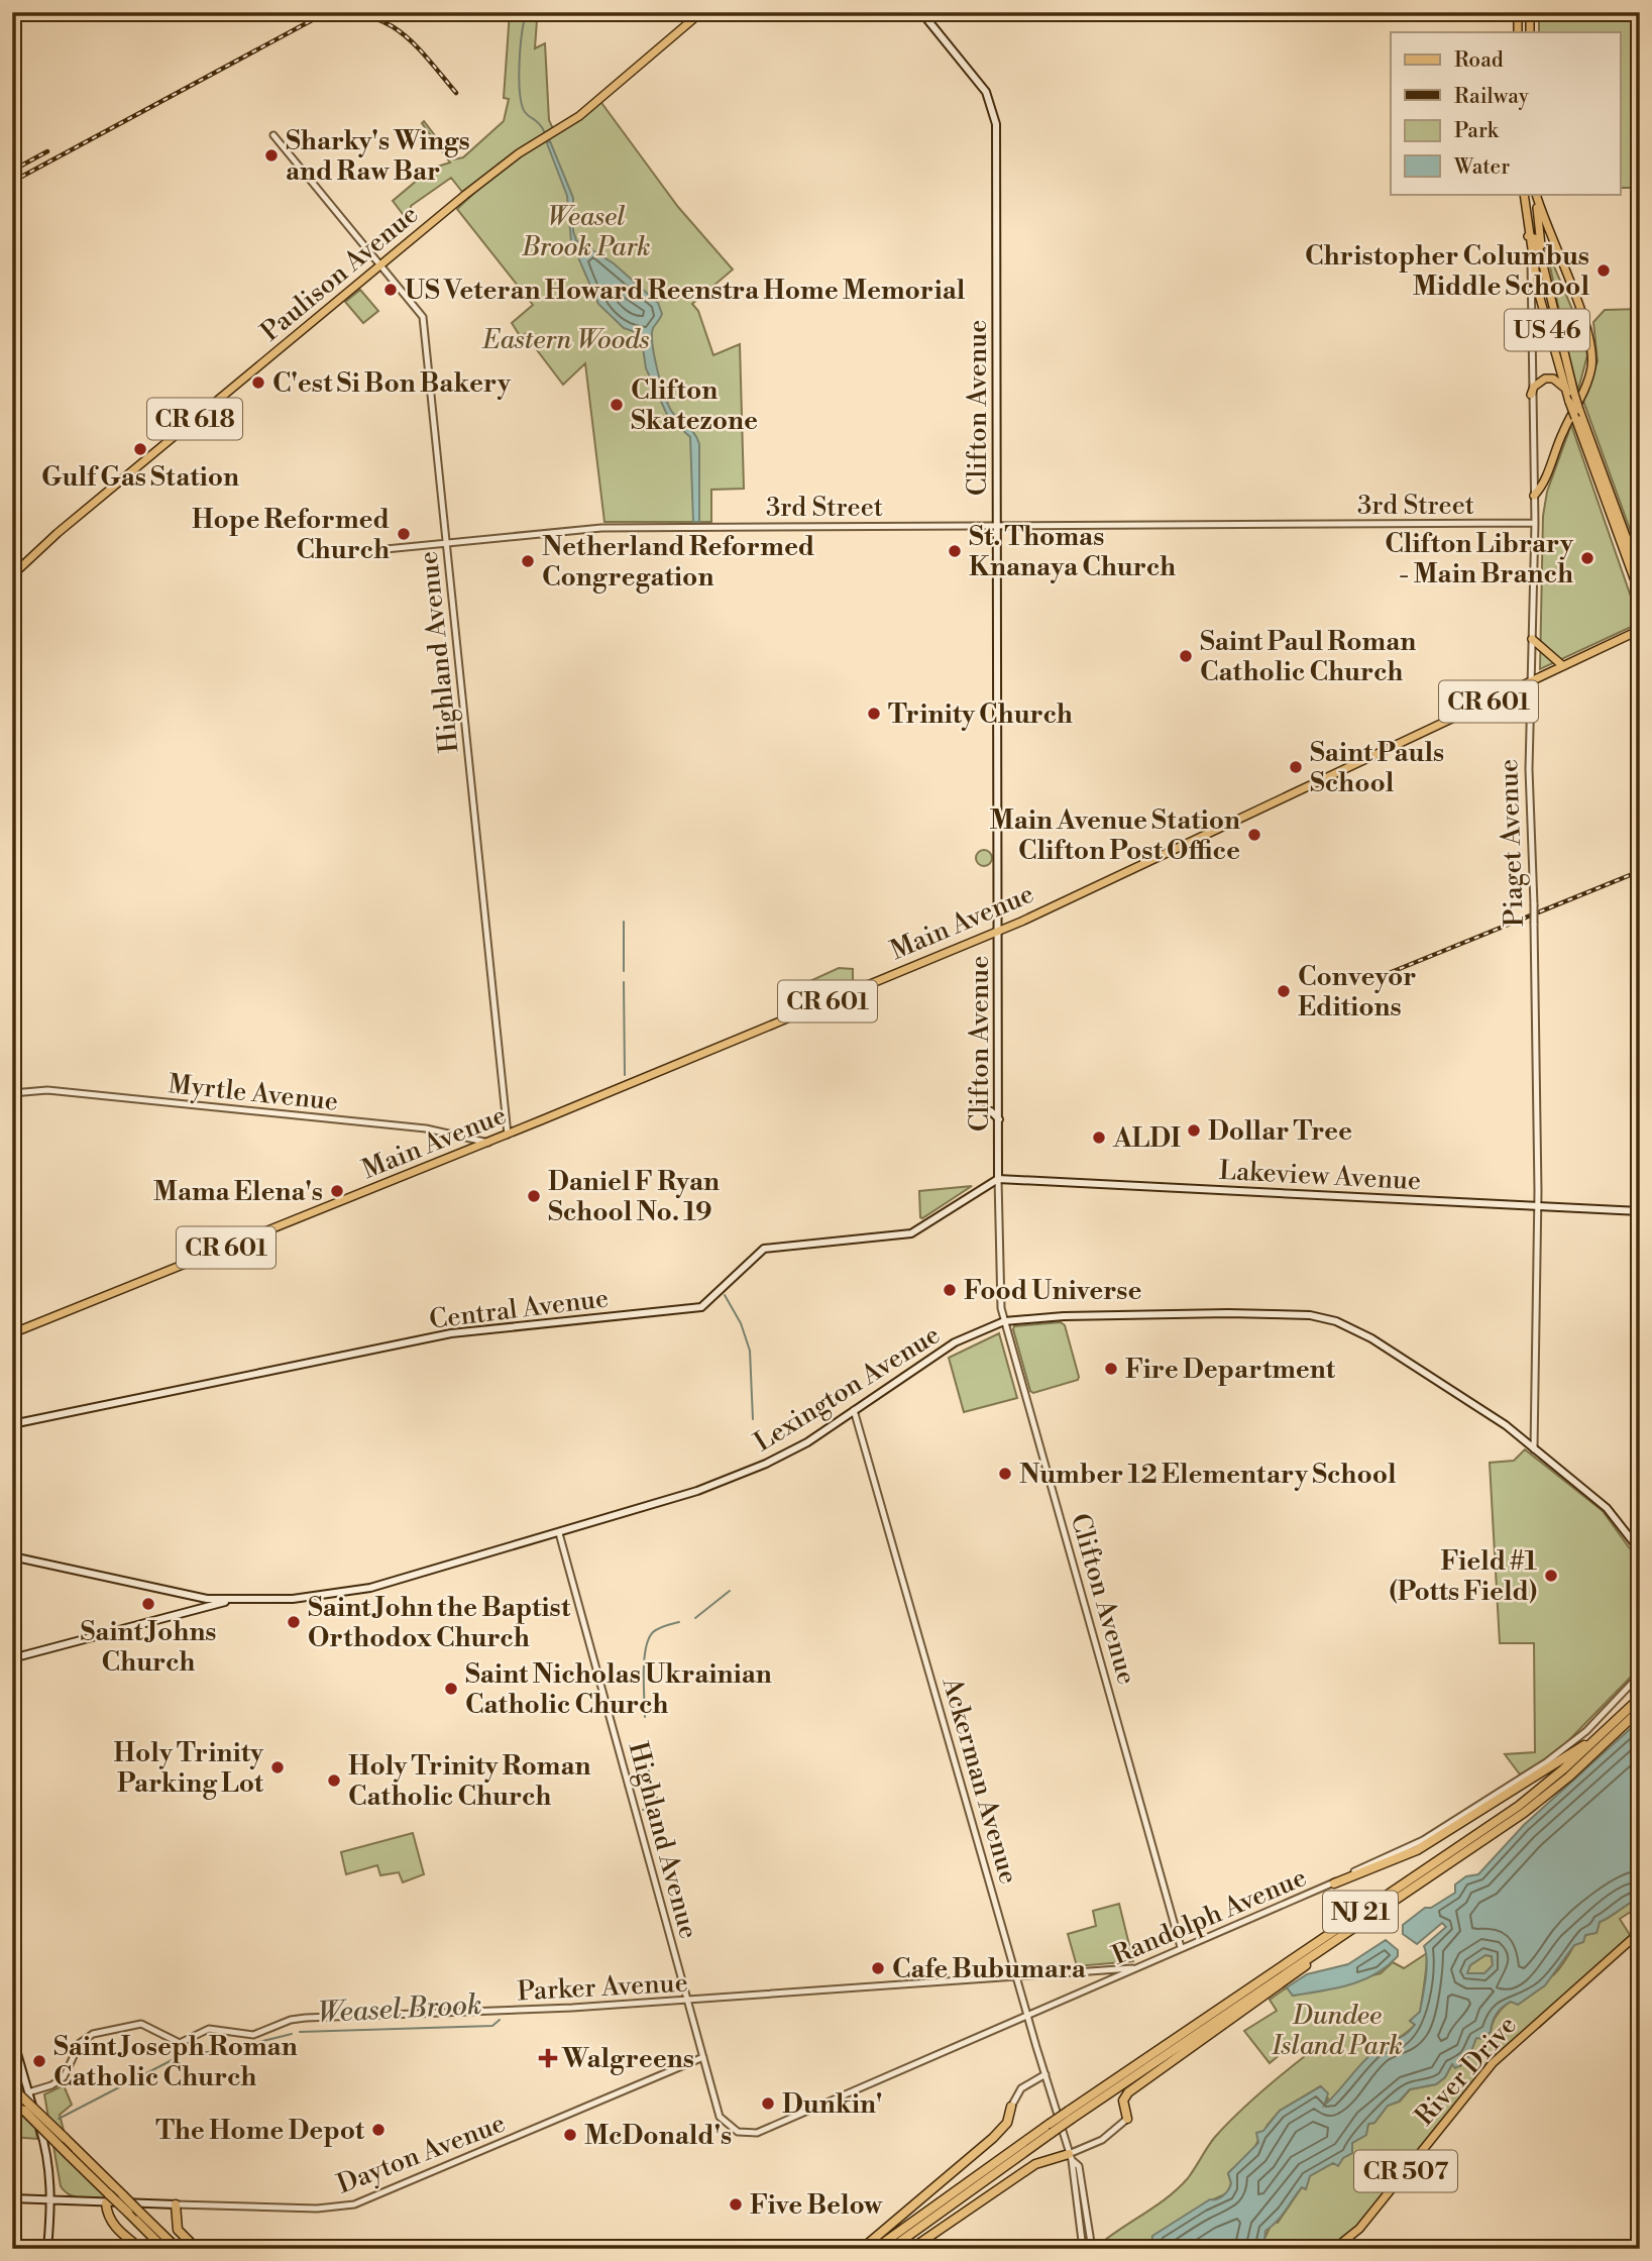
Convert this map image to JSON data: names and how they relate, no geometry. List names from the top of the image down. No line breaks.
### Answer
{"streets":{"highway":["NJ 21"],"main road":["Paulison Avenue","US 46","Clifton Avenue","CR 618","CR 601","Piaget Avenue","Main Avenue","Lakeview Avenue","Central Avenue","Lexington Avenue","River Drive","Dayton Avenue","CR 507"],"street":["3rd Street","Highland Avenue","Myrtle Avenue","Ackerman Avenue","Randolph Avenue","Parker Avenue"]},"crossings":[["Paulison Avenue","Highland Avenue"],["US 46","Piaget Avenue"],["Clifton Avenue","3rd Street"],["Clifton Avenue","Main Avenue"],["Clifton Avenue","Lakeview Avenue"],["Clifton Avenue","Central Avenue"],["Clifton Avenue","Lexington Avenue"],["Clifton Avenue","Randolph Avenue"],["3rd Street","Highland Avenue"],["3rd Street","Piaget Avenue"],["Highland Avenue","Main Avenue"],["Highland Avenue","Lexington Avenue"],["Highland Avenue","Randolph Avenue"],["Highland Avenue","Parker Avenue"],["Highland Avenue","Dayton Avenue"],["Piaget Avenue","Main Avenue"],["Piaget Avenue","Lakeview Avenue"],["Piaget Avenue","Lexington Avenue"],["Main Avenue","Myrtle Avenue"],["Lakeview Avenue","Central Avenue"],["Lexington Avenue","Ackerman Avenue"],["Ackerman Avenue","Randolph Avenue"],["Ackerman Avenue","Parker Avenue"],["Randolph Avenue","Parker Avenue"]],"water":["Weasel Brook"],"parks":["Weasel Brook Park","Eastern Woods","Dundee Island Park"],"places":{"other":["Sharky's Wings and Raw Bar","Christopher Columbus Middle School","US Veteran Howard Reenstra Home Memorial","C'est Si Bon Bakery","Clifton Skatezone","Gulf Gas Station","Hope Reformed Church","St. Thomas Knanaya Church","Clifton Library - Main Branch","Netherland Reformed Congregation","Saint Paul Roman Catholic Church","Trinity Church","Saint Pauls School","Main Avenue Station Clifton Post Office","Conveyor Editions","Dollar Tree","ALDI","Mama Elena's","Daniel F Ryan School No. 19","Food Universe","Fire Department","Number 12 Elementary School","Field #1 (Potts Field)","Saint Johns Church","Saint John the Baptist Orthodox Church","Saint Nicholas Ukrainian Catholic Church","Holy Trinity Parking Lot","Holy Trinity Roman Catholic Church","Cafe Bubumara","Saint Joseph Roman Catholic Church","Dunkin'","The Home Depot","McDonald's","Five Below"],"health":["Walgreens"]},"legend":["Road","Railway","Park","Water"]}
